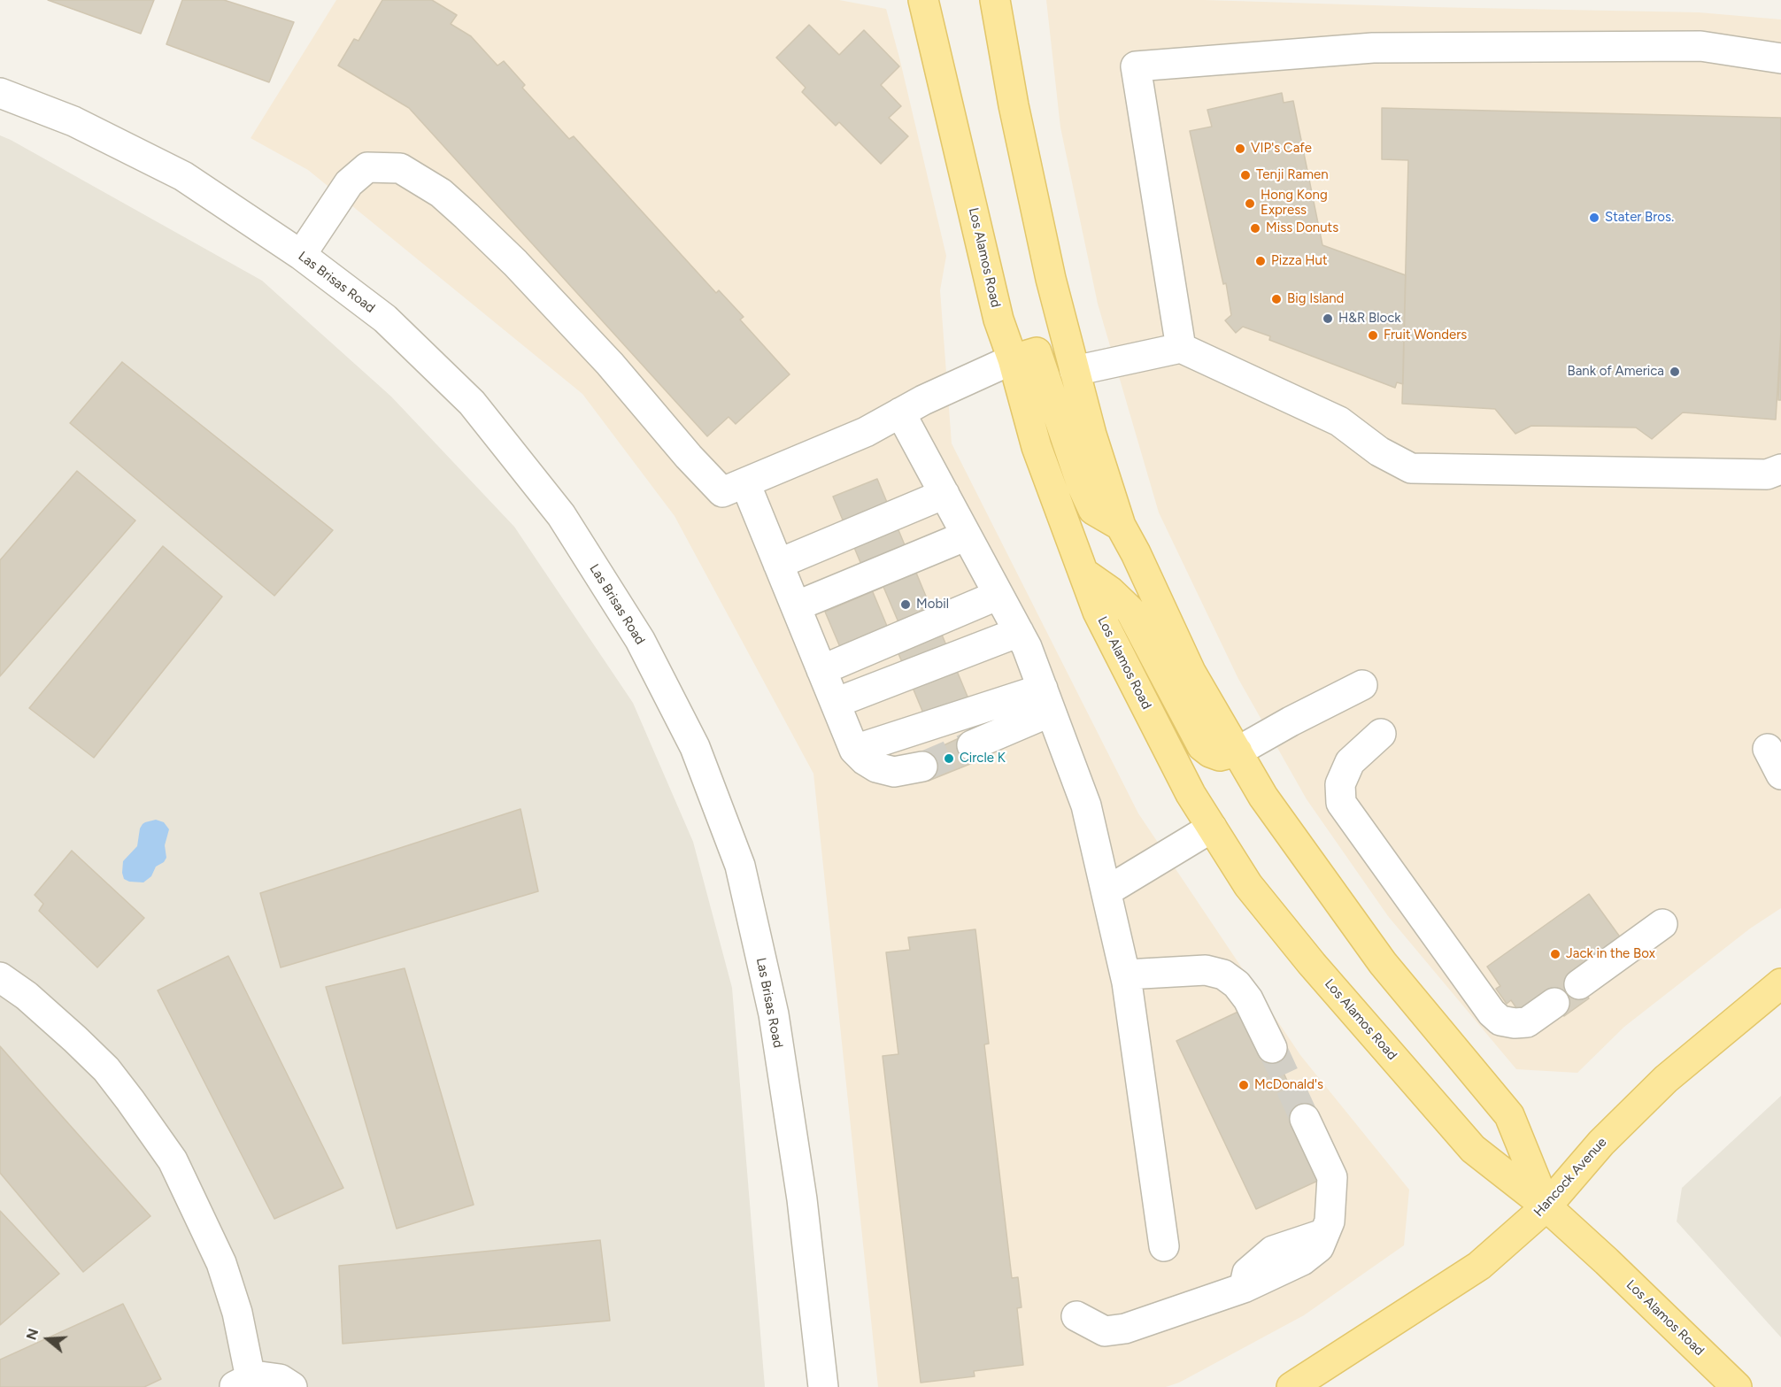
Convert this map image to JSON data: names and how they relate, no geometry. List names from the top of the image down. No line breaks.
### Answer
{"streets":{"main road":["Los Alamos Road","Hancock Avenue"],"street":["Las Brisas Road"]},"crossings":[["Los Alamos Road","Hancock Avenue"]],"places":["VIP's Cafe","Tenji Ramen","Hong Kong Express","Stater Bros.","Miss Donuts","Pizza Hut","Big Island","H&R Block","Fruit Wonders","Bank of America","Mobil","Circle K","Jack in the Box","McDonald's"],"north":"left"}
